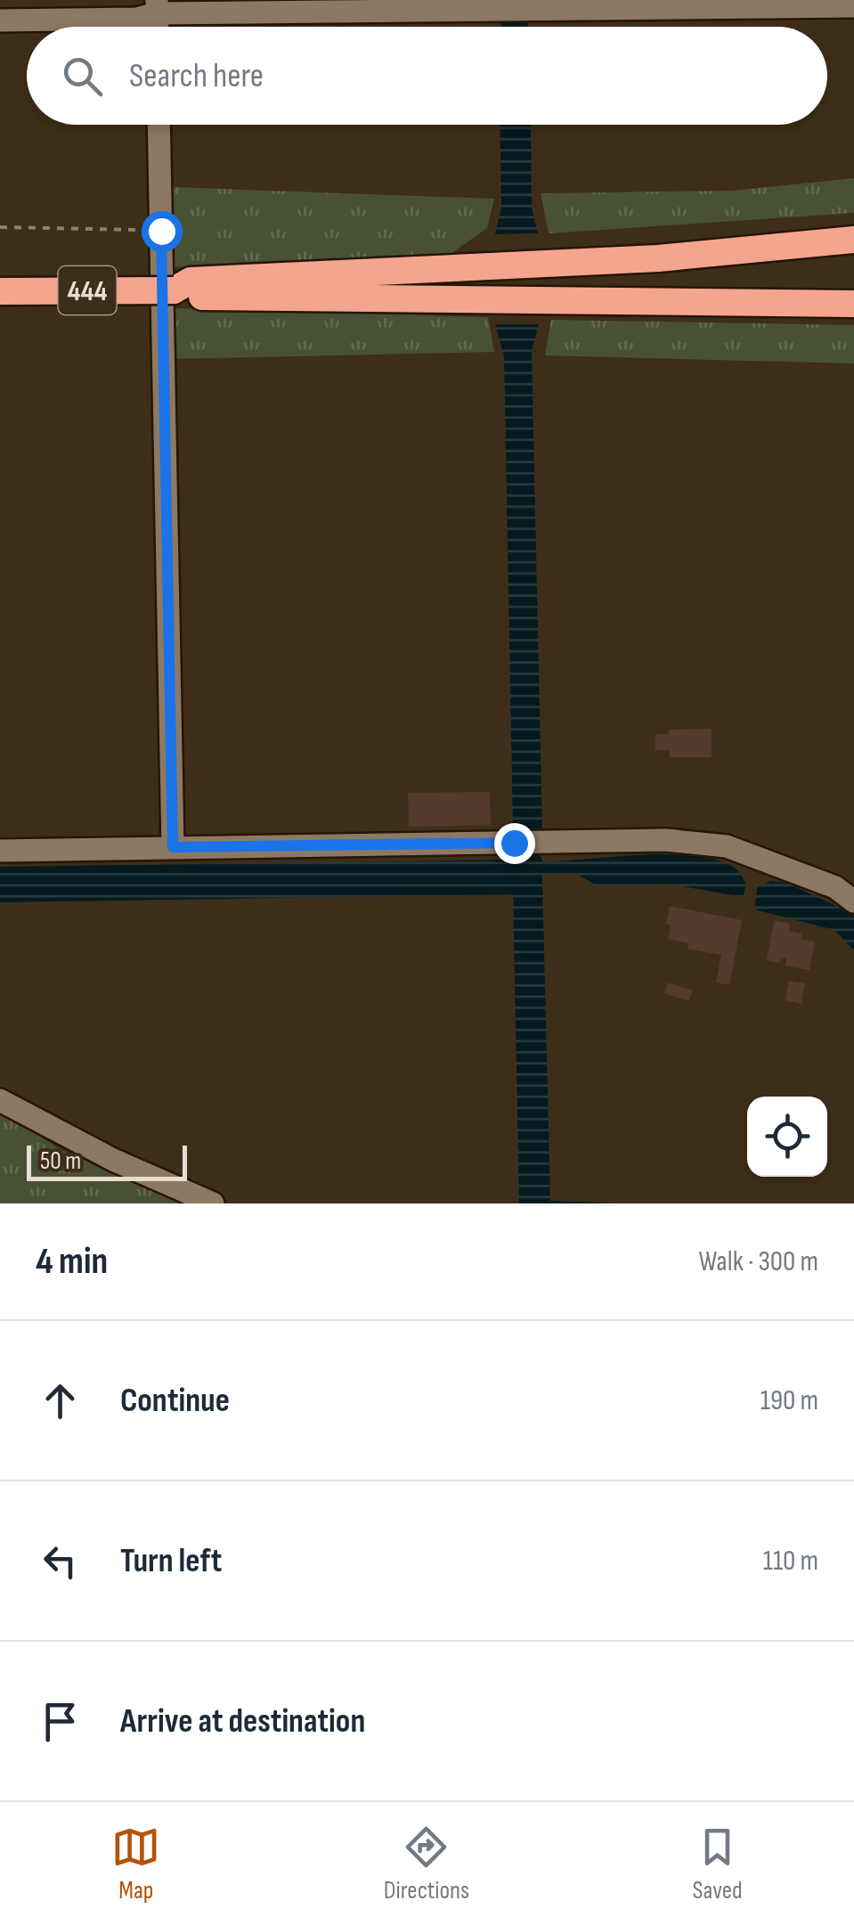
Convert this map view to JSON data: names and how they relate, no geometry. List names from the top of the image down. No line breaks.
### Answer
{"streets":{"highway":["444"]},"scale_bar":"50 m","page":{"search":"Search here","scale":"50 m","heading":["4 min","Walk · 300 m"],"list":[["Continue","190 m"],["Turn left","110 m"],"Arrive at destination"],"nav":["Map","Directions","Saved"]}}
